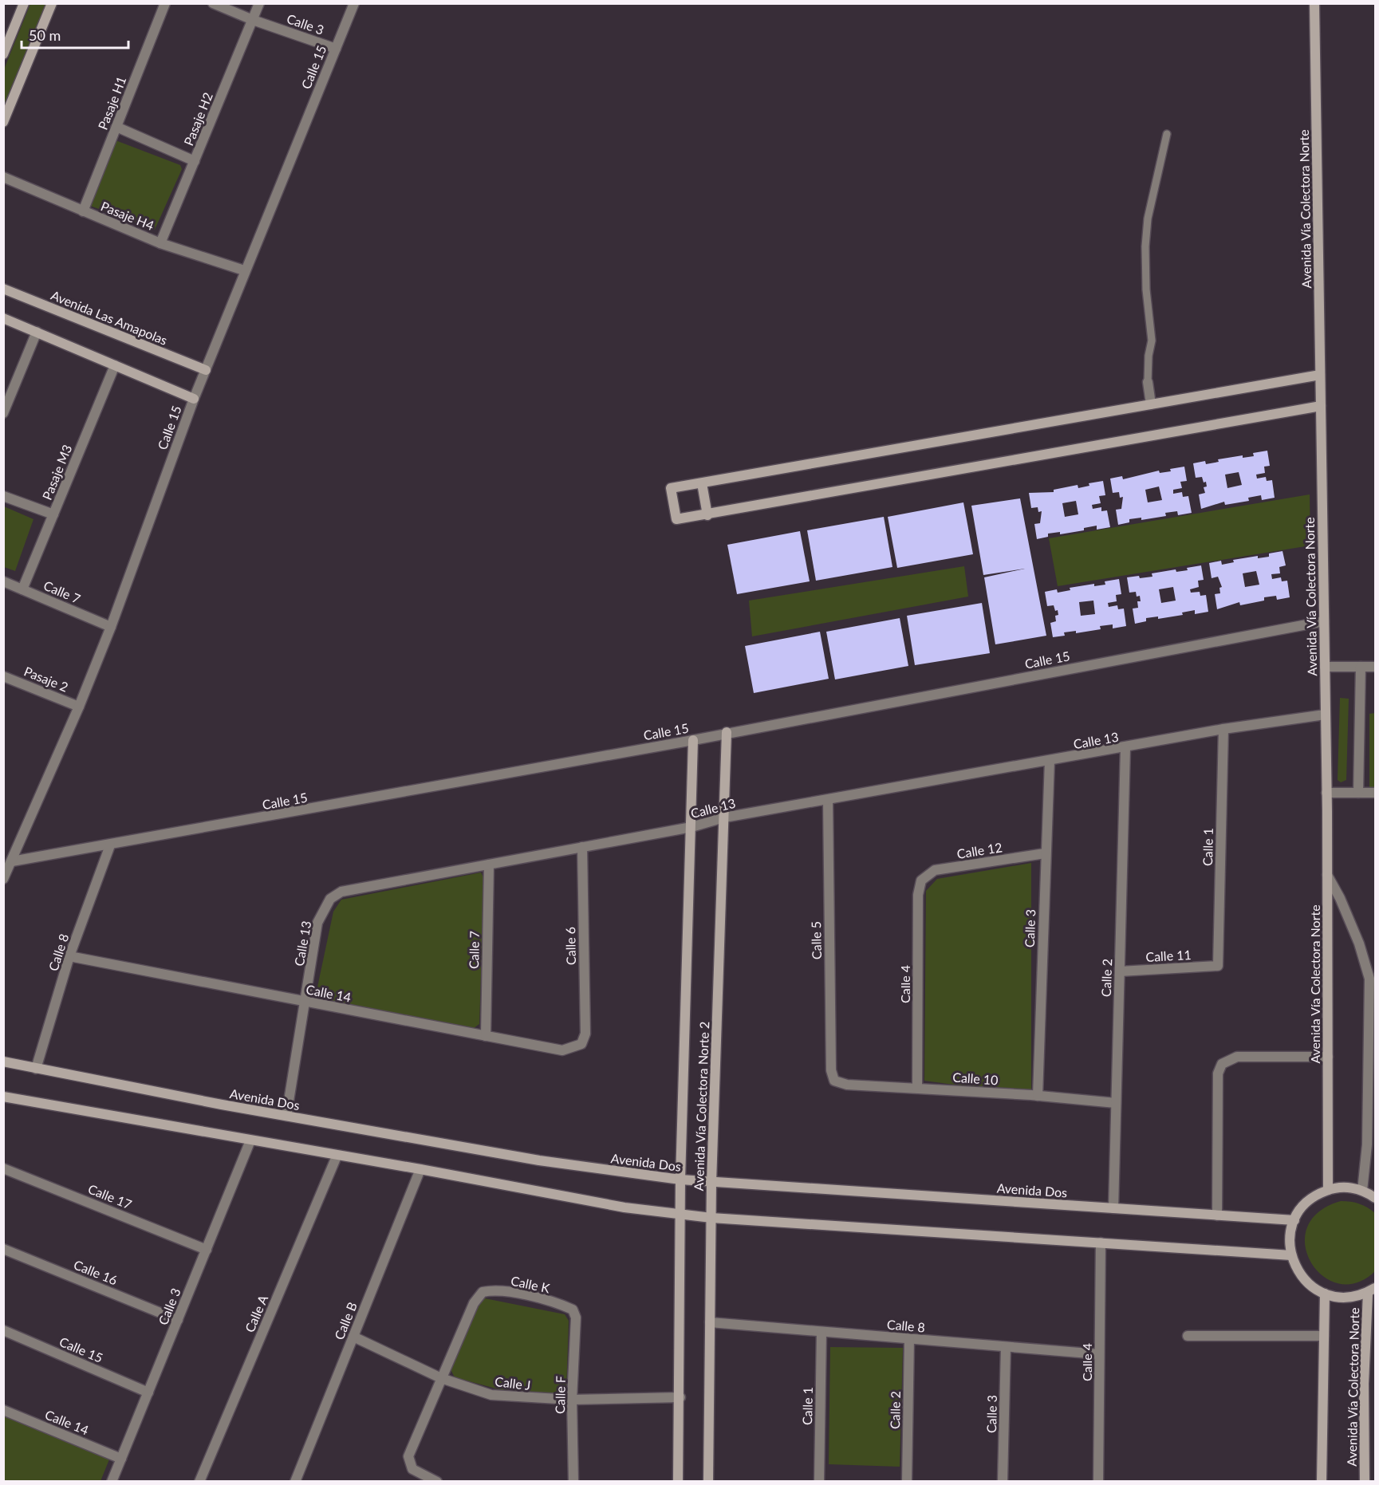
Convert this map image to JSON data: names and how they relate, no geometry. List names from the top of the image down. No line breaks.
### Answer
{"streets":{"street":["Calle 3","Calle 15","Pasaje H1","Pasaje H2","Avenida Vía Colectora Norte","Pasaje H4","Avenida Las Amapolas","Pasaje M3","Calle 7","Pasaje 2","Calle 13","Calle 1","Calle 12","Calle 5","Calle 6","Calle 8","Calle 11","Calle 2","Calle 4","Calle 14","Calle 10","Avenida Dos","Avenida Vía Colectora Norte 2","Calle 17","Calle 16","Calle K","Calle A","Calle B","Calle J","Calle F"]},"crossings":[["Calle 3","Calle 15"],["Calle 3","Pasaje H2"],["Calle 3","Calle 13"],["Calle 3","Calle 12"],["Calle 3","Calle 8"],["Calle 3","Calle 14"],["Calle 3","Calle 10"],["Calle 3","Calle 17"],["Calle 3","Calle 16"],["Calle 15","Avenida Vía Colectora Norte"],["Calle 15","Pasaje H4"],["Calle 15","Avenida Las Amapolas"],["Calle 15","Calle 7"],["Calle 15","Pasaje 2"],["Calle 15","Calle 8"],["Calle 15","Avenida Vía Colectora Norte 2"],["Pasaje H1","Pasaje H4"],["Pasaje H2","Pasaje H4"],["Avenida Vía Colectora Norte","Calle 13"],["Pasaje M3","Calle 7"],["Calle 7","Calle 13"],["Calle 7","Calle 14"],["Calle 13","Calle 1"],["Calle 13","Calle 5"],["Calle 13","Calle 6"],["Calle 13","Calle 2"],["Calle 13","Calle 14"],["Calle 13","Avenida Dos"],["Calle 13","Avenida Vía Colectora Norte 2"],["Calle 1","Calle 8"],["Calle 1","Calle 11"],["Calle 12","Calle 4"],["Calle 5","Calle 10"],["Calle 6","Calle 14"],["Calle 8","Calle 2"],["Calle 8","Calle 4"],["Calle 8","Calle 14"],["Calle 8","Avenida Dos"],["Calle 8","Avenida Vía Colectora Norte 2"],["Calle 11","Calle 2"],["Calle 2","Calle 10"],["Calle 2","Avenida Dos"],["Calle 4","Calle 10"],["Avenida Dos","Avenida Vía Colectora Norte 2"],["Avenida Vía Colectora Norte 2","Calle J"],["Calle K","Calle J"],["Calle K","Calle F"],["Calle B","Calle J"],["Calle J","Calle F"]],"scale_bar":"50 m"}
